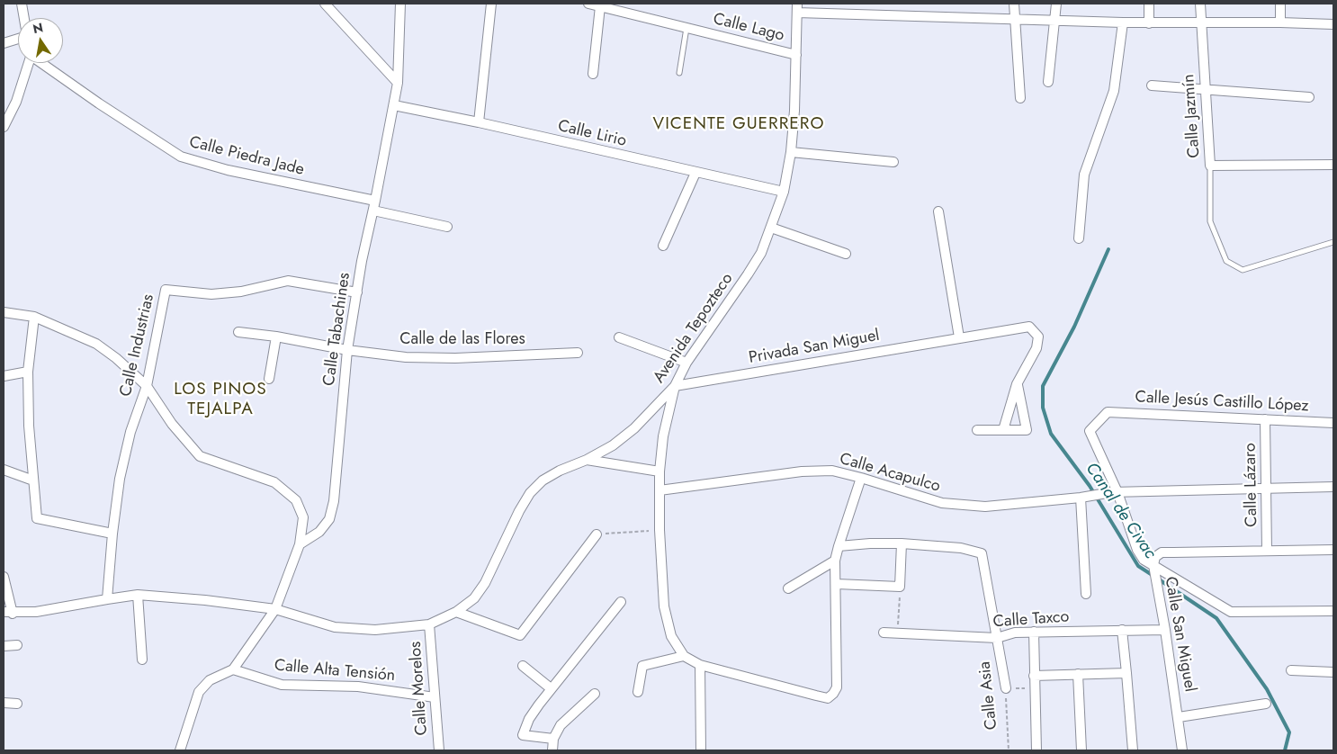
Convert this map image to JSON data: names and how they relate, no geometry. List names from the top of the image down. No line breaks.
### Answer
{"streets":{"street":["Calle Lago","Calle Jazmín","Calle Lirio","Calle Piedra Jade","Avenida Tepozteco","Calle Tabachines","Calle de las Flores","Calle Industrias","Privada San Miguel","Calle Jesús Castillo López","Calle Acapulco","Calle Lázaro","Calle Taxco","Calle San Miguel","Calle Alta Tensión","Calle Morelos","Calle Asia"]},"crossings":[["Calle Lago","Avenida Tepozteco"],["Calle Lirio","Avenida Tepozteco"],["Calle Lirio","Calle Tabachines"],["Calle Piedra Jade","Calle Tabachines"],["Avenida Tepozteco","Calle Industrias"],["Avenida Tepozteco","Privada San Miguel"],["Avenida Tepozteco","Calle Morelos"],["Calle Tabachines","Calle de las Flores"],["Calle Tabachines","Calle Industrias"],["Calle Jesús Castillo López","Calle Lázaro"],["Calle Jesús Castillo López","Calle San Miguel"],["Calle Acapulco","Calle Lázaro"],["Calle Acapulco","Calle San Miguel"],["Calle Taxco","Calle San Miguel"],["Calle Taxco","Calle Asia"],["Calle Alta Tensión","Calle Morelos"]],"districts":["VICENTE GUERRERO","LOS PINOS TEJALPA"],"water":["Canal de Civac"],"north":"top"}
